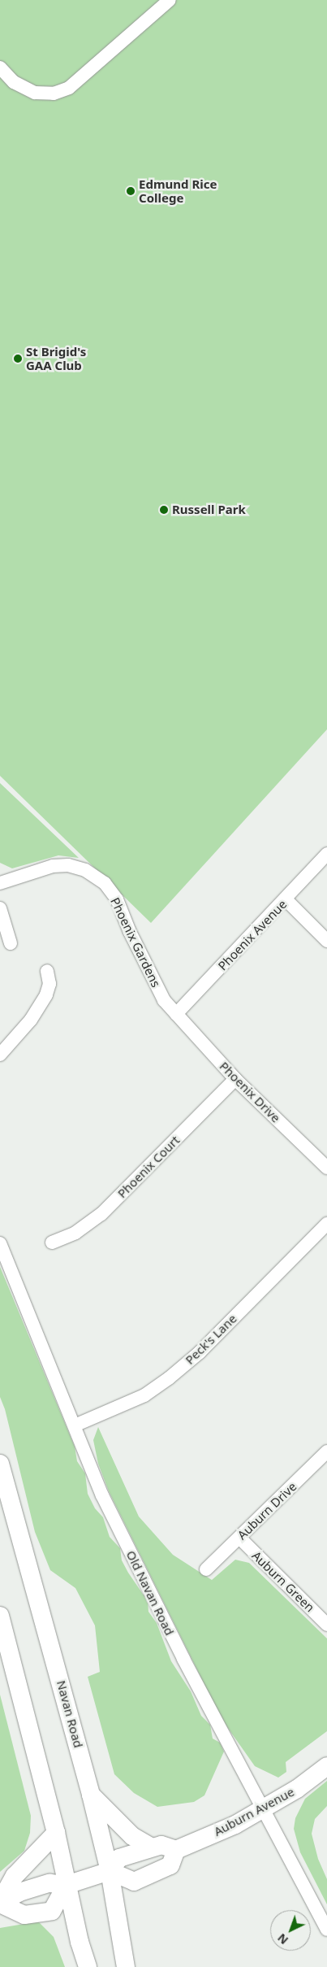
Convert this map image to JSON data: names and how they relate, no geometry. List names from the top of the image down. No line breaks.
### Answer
{"streets":{"main road":["Navan Road","Auburn Avenue"],"street":["Phoenix Avenue","Phoenix Gardens","Phoenix Drive","Phoenix Court","Peck's Lane","Auburn Drive","Auburn Green","Old Navan Road"]},"crossings":[["Phoenix Avenue","Phoenix Gardens"],["Phoenix Avenue","Phoenix Drive"],["Phoenix Gardens","Phoenix Drive"],["Phoenix Drive","Phoenix Court"],["Peck's Lane","Old Navan Road"],["Auburn Drive","Auburn Green"],["Old Navan Road","Auburn Avenue"]],"places":["Edmund Rice College","St Brigid's GAA Club","Russell Park"],"north":"bottom left"}
